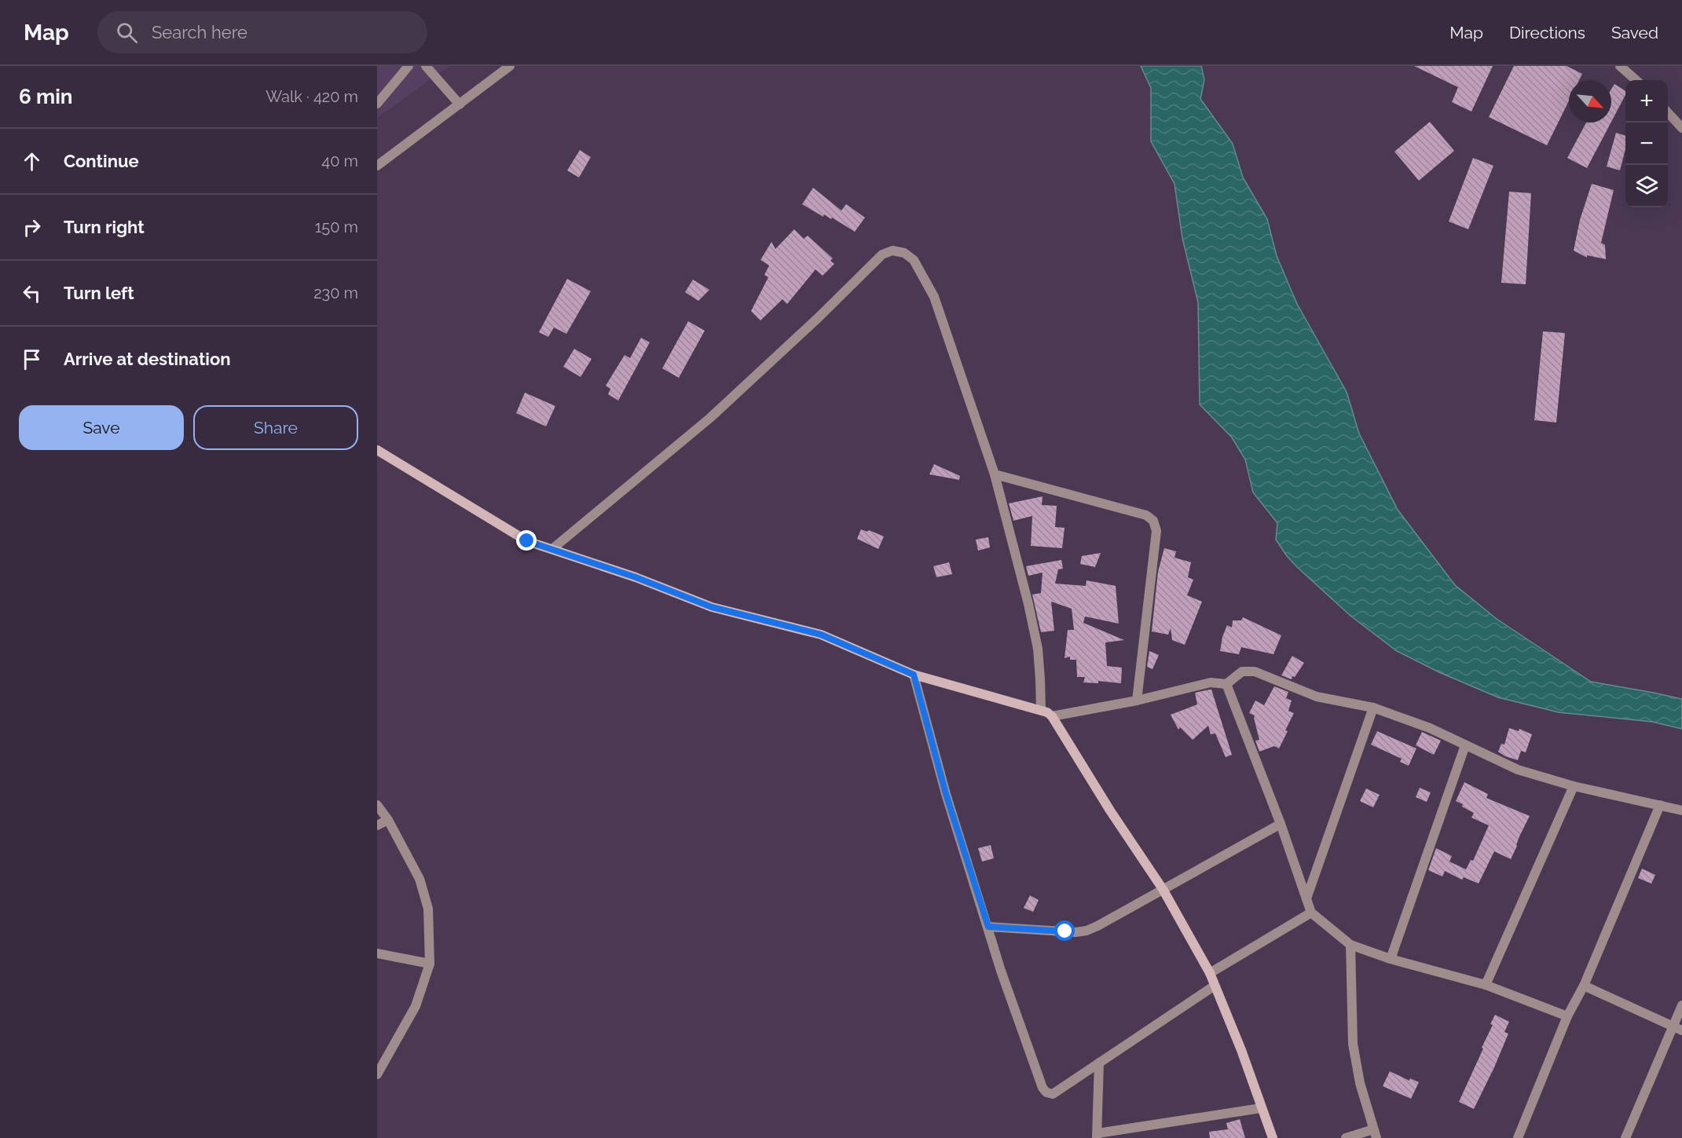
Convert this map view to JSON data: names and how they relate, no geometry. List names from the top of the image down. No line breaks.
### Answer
{"north":"bottom right","page":{"header":"Map","search":"Search here","nav":["Map","Directions","Saved"],"heading":["6 min","Walk · 420 m"],"map_buttons":["+","−"],"list":[["Continue","40 m"],["Turn right","150 m"],["Turn left","230 m"],"Arrive at destination"],"buttons":["Save","Share"]}}
